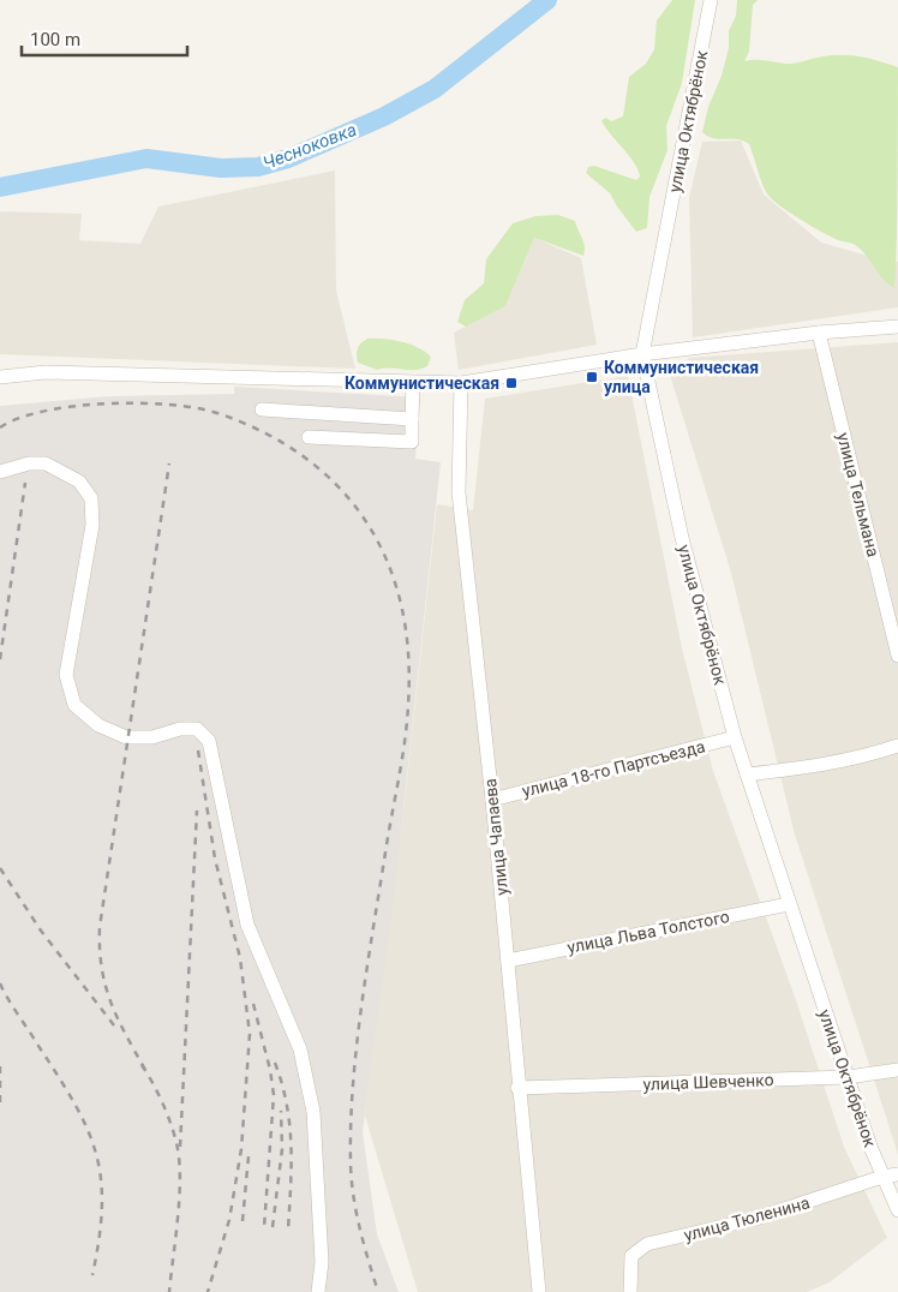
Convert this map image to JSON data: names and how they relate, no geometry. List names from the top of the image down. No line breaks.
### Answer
{"streets":{"street":["улица Октябрёнок","улица Тельмана","улица 18-го Партсъезда","улица Чапаева","улица Льва Толстого","улица Шевченко","улица Тюленина"]},"crossings":[["улица Октябрёнок","улица 18-го Партсъезда"],["улица Октябрёнок","улица Льва Толстого"],["улица Октябрёнок","улица Шевченко"],["улица Октябрёнок","улица Тюленина"],["улица 18-го Партсъезда","улица Чапаева"],["улица Чапаева","улица Льва Толстого"],["улица Чапаева","улица Шевченко"]],"water":["Чесноковка"],"places":{"transit":["Коммунистическая улица","Коммунистическая"]},"scale_bar":"100 m"}
